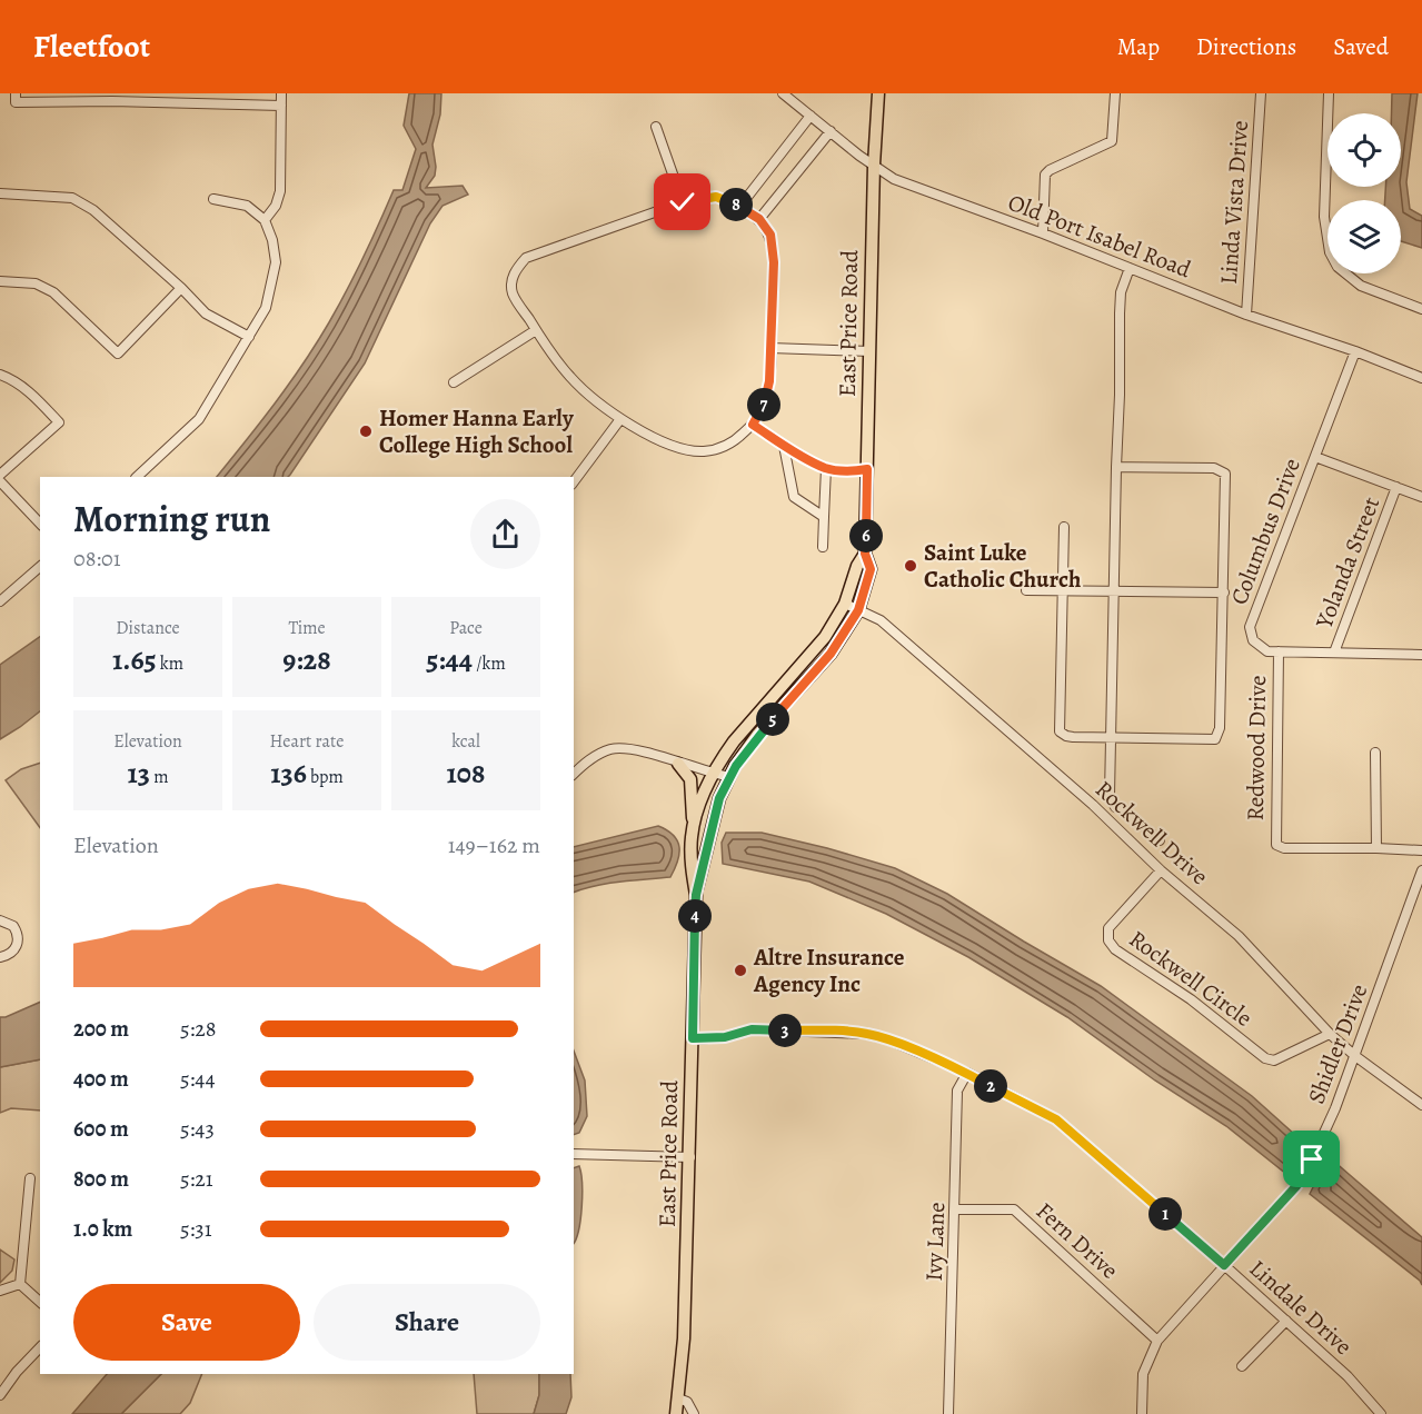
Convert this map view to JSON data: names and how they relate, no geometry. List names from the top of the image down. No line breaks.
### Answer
{"streets":{"main road":["East Price Road"],"street":["Linda Vista Drive","Old Port Isabel Road","Columbus Drive","Yolanda Street","Redwood Drive","Rockwell Drive","Rockwell Circle","Shidler Drive","Fern Drive","Ivy Lane","Lindale Drive"]},"crossings":[["Linda Vista Drive","Old Port Isabel Road"],["Old Port Isabel Road","East Price Road"],["Old Port Isabel Road","Columbus Drive"],["East Price Road","Rockwell Drive"],["East Price Road","Lindale Drive"],["Columbus Drive","Yolanda Street"],["Columbus Drive","Redwood Drive"],["Rockwell Drive","Rockwell Circle"],["Rockwell Drive","Shidler Drive"],["Shidler Drive","Fern Drive"],["Shidler Drive","Lindale Drive"],["Fern Drive","Ivy Lane"],["Ivy Lane","Lindale Drive"]],"places":["Homer Hanna Early College High School","Saint Luke Catholic Church","Altre Insurance Agency Inc"],"page":{"header":"Fleetfoot","nav":["Map","Directions","Saved"],"pins":["8","7","6","5","4","3","2","1"],"heading":["Morning run","08:01"],"stats":[["Distance","1.65 km"],["Time","9:28"],["Pace","5:44 /km"],["Elevation","13 m"],["Heart rate","136 bpm"],["kcal","108"]],"chart":["Elevation","149–162 m"],"list":[{"name":"200 m","note":"5:28"},{"name":"400 m","note":"5:44"},{"name":"600 m","note":"5:43"},{"name":"800 m","note":"5:21"},{"name":"1.0 km","note":"5:31"}],"buttons":["Save","Share"]}}
